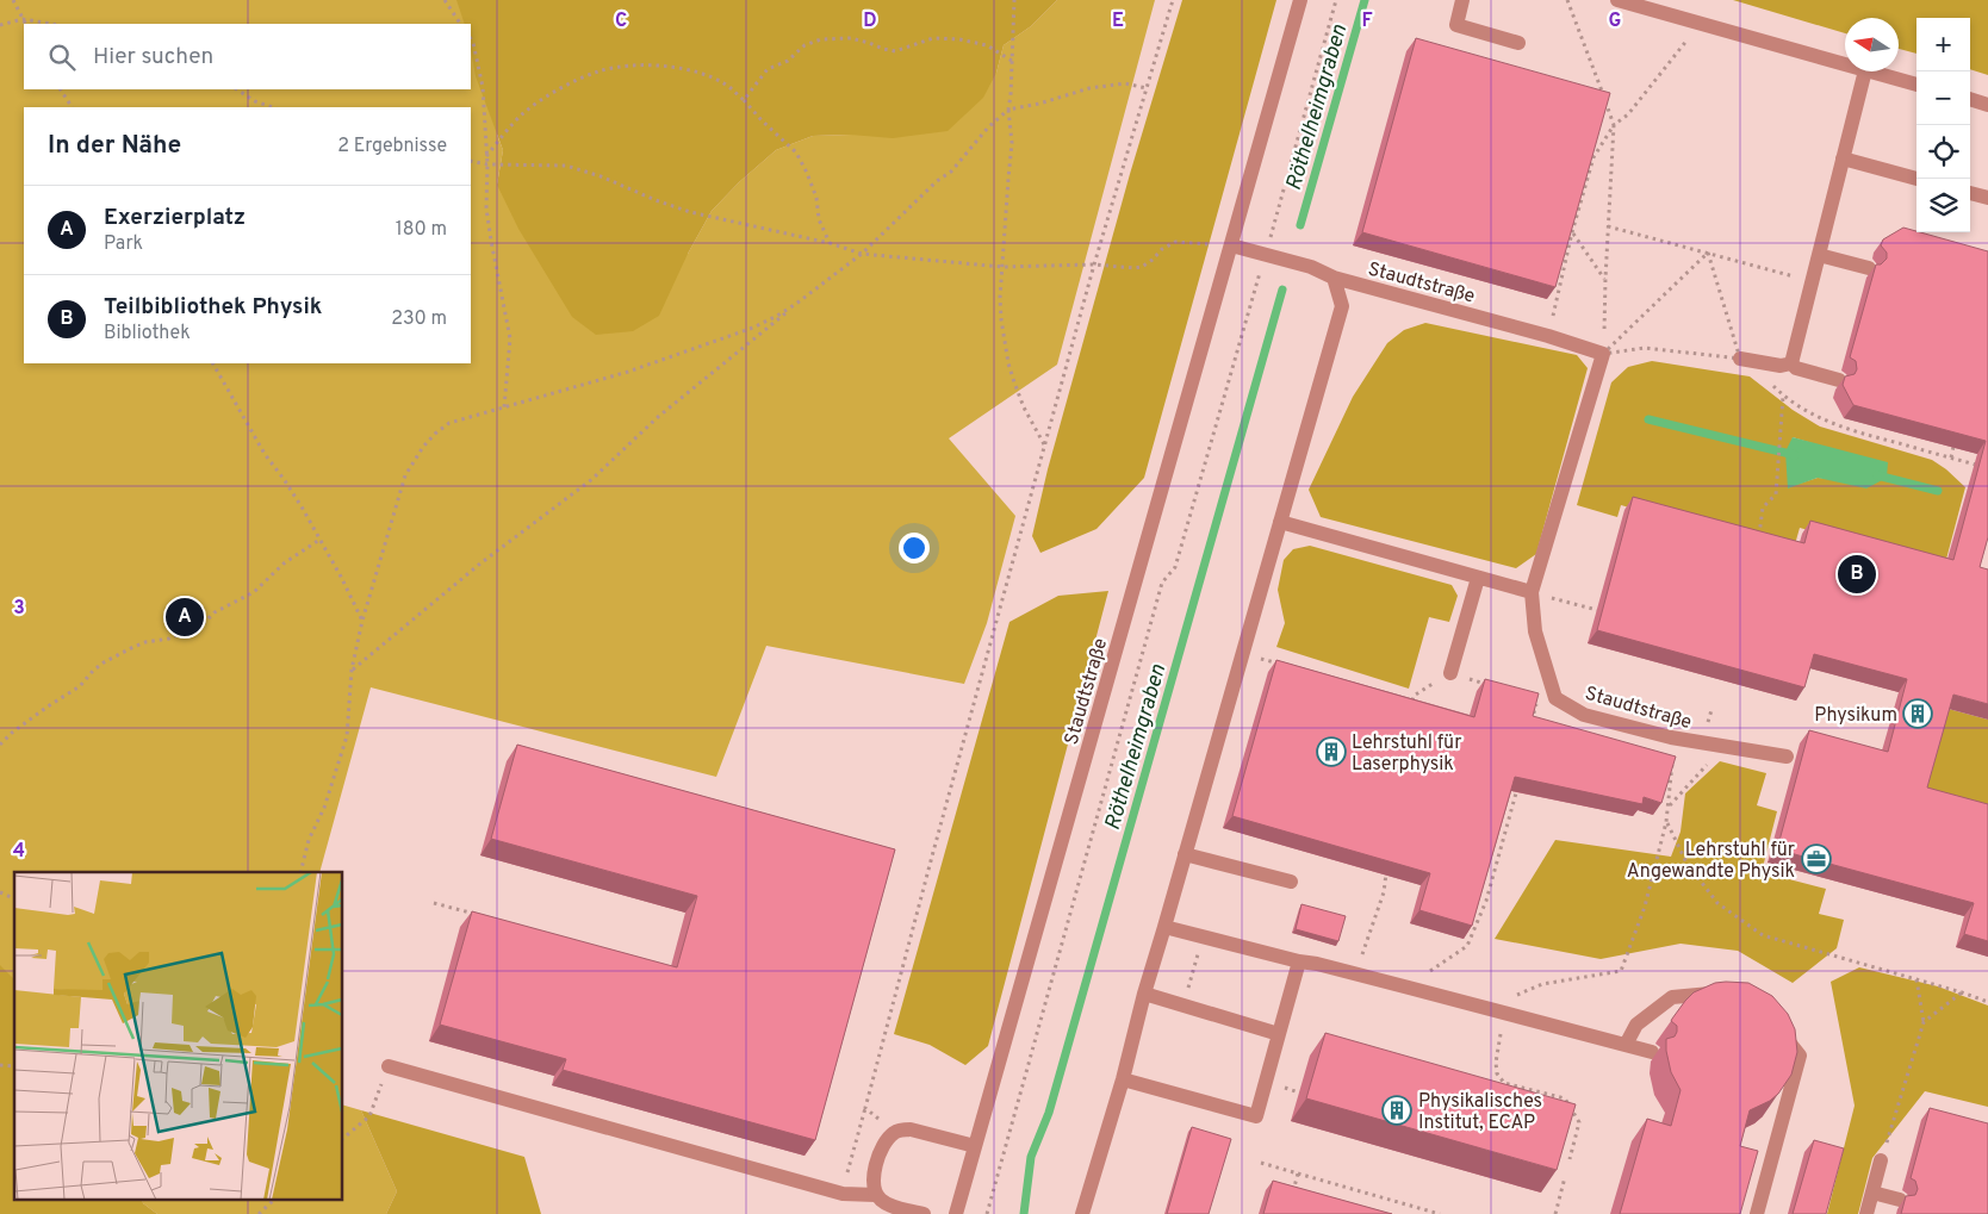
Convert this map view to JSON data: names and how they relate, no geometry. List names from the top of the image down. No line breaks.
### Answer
{"streets":{"street":["Staudtstraße"]},"water":["Röthelheimgraben"],"places":{"building":["Physikum","Lehrstuhl für Laserphysik","Physikalisches Institut, ECAP"],"office":["Lehrstuhl für Angewandte Physik"]},"north":"left","page":{"map_buttons":["+","−"],"search":"Hier suchen","heading":["In der Nähe","2 Ergebnisse"],"list":[{"mark":"A","name":"Exerzierplatz","note":"Park","value":"180 m"},{"mark":"B","name":"Teilbibliothek Physik","note":"Bibliothek","value":"230 m"}],"pins":["B","A"]},"grid":{"columns":["C","D","E","F","G"],"rows":["3","4"]}}
